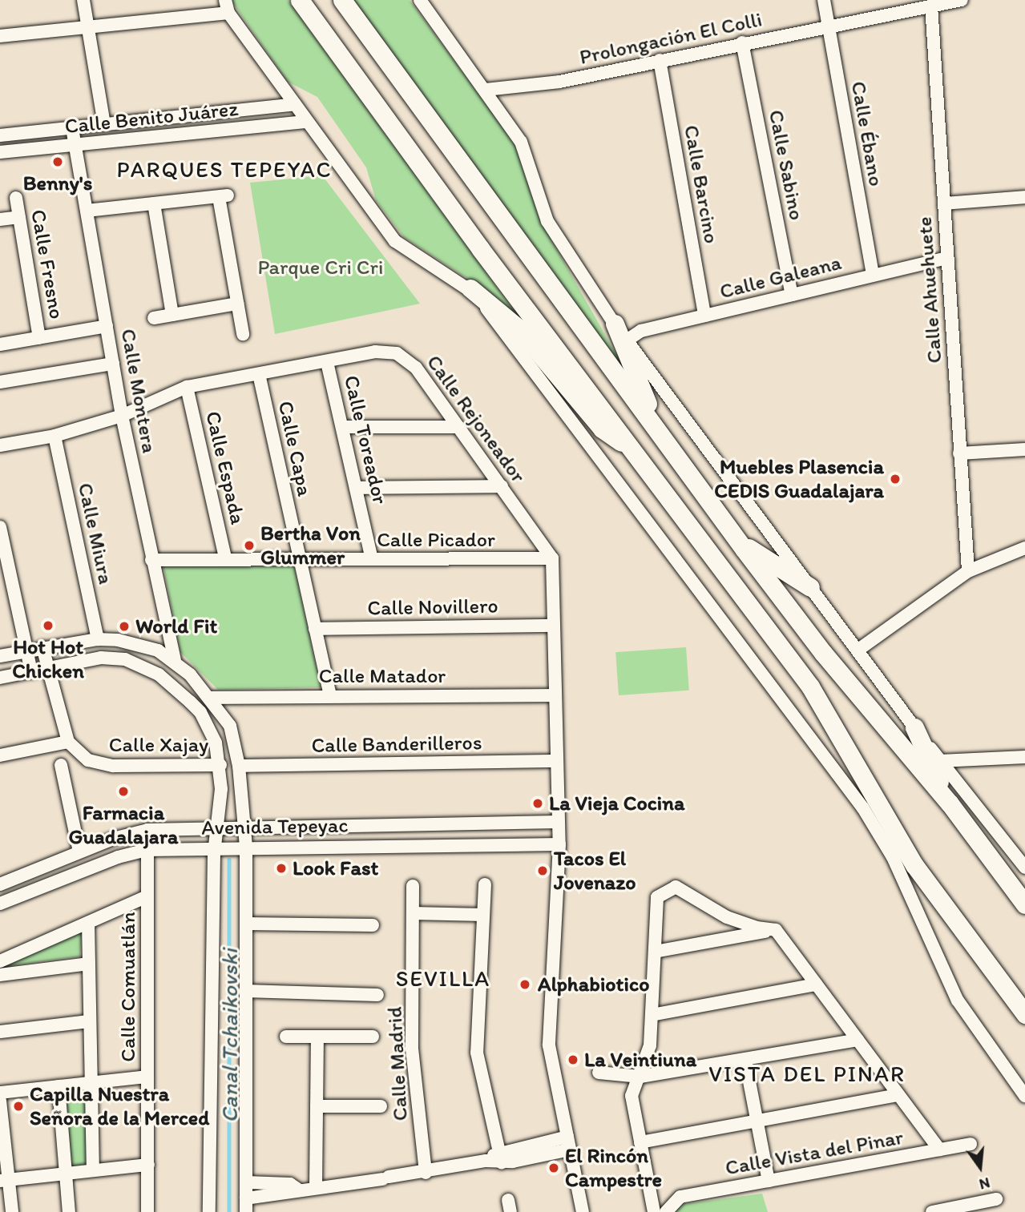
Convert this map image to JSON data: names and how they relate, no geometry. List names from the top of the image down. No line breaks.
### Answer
{"streets":{"street":["Prolongación El Colli","Calle Benito Juárez","Calle Ébano","Calle Sabino","Calle Barcino","Calle Fresno","Calle Galeana","Calle Ahuehuete","Calle Montera","Calle Rejoneador","Calle Toreador","Calle Capa","Calle Espada","Calle Miura","Calle Picador","Calle Novillero","Calle Matador","Calle Banderilleros","Calle Xajay","Avenida Tepeyac","Calle Comuatlán","Calle Madrid","Calle Vista del Pinar"]},"crossings":[["Prolongación El Colli","Calle Ébano"],["Prolongación El Colli","Calle Sabino"],["Prolongación El Colli","Calle Barcino"],["Prolongación El Colli","Calle Ahuehuete"],["Calle Benito Juárez","Calle Montera"],["Calle Ébano","Calle Galeana"],["Calle Sabino","Calle Galeana"],["Calle Barcino","Calle Galeana"],["Calle Galeana","Calle Ahuehuete"],["Calle Montera","Calle Rejoneador"],["Calle Montera","Calle Picador"],["Calle Rejoneador","Calle Toreador"],["Calle Rejoneador","Calle Capa"],["Calle Rejoneador","Calle Espada"],["Calle Rejoneador","Calle Miura"],["Calle Rejoneador","Calle Picador"],["Calle Toreador","Calle Picador"],["Calle Capa","Calle Picador"],["Calle Capa","Calle Novillero"],["Calle Capa","Calle Matador"],["Calle Espada","Calle Picador"],["Avenida Tepeyac","Calle Comuatlán"]],"districts":["PARQUES TEPEYAC","SEVILLA","VISTA DEL PINAR"],"water":["Canal Tchaikovski"],"parks":["Parque Cri Cri"],"places":["Benny's","Muebles Plasencia CEDIS Guadalajara","Bertha Von Glummer","Hot Hot Chicken","World Fit","Farmacia Guadalajara","La Vieja Cocina","Look Fast","Tacos El Jovenazo","Alphabiotico","La Veintiuna","Capilla Nuestra Señora de la Merced","El Rincón Campestre"],"north":"bottom"}
